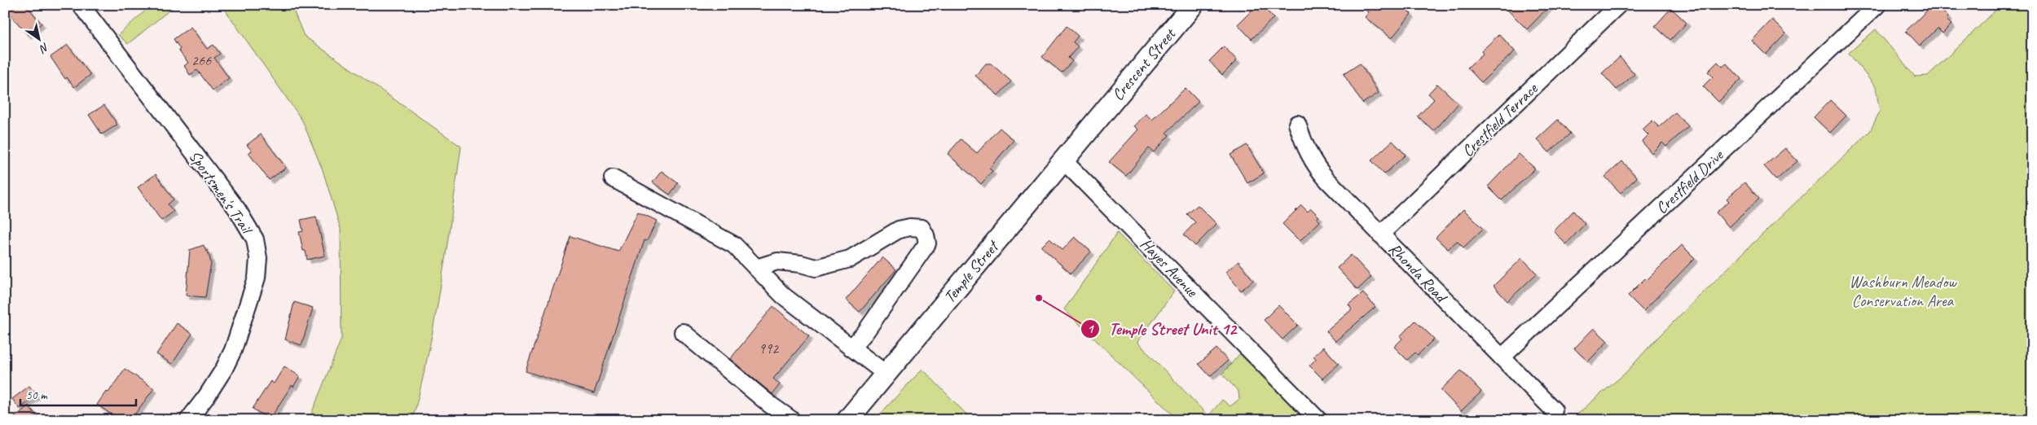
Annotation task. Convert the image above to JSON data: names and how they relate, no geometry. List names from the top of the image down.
{
  "streets": {
    "main road": ["Crescent Street", "Temple Street"],
    "street": [
      "Crestfield Terrace",
      "Crestfield Drive",
      "Sportsmen's Trail",
      "Hayes Avenue",
      "Rhonda Road"
    ]
  },
  "crossings": [
    ["Crescent Street", "Temple Street"],
    ["Crestfield Terrace", "Rhonda Road"],
    ["Crestfield Drive", "Rhonda Road"],
    ["Hayes Avenue", "Temple Street"]
  ],
  "parks": ["Washburn Meadow Conservation Area"],
  "places": ["Temple Street Unit 12"],
  "house_numbers": ["266", "992"],
  "scale_bar": "50 m",
  "north": "bottom right"
}
